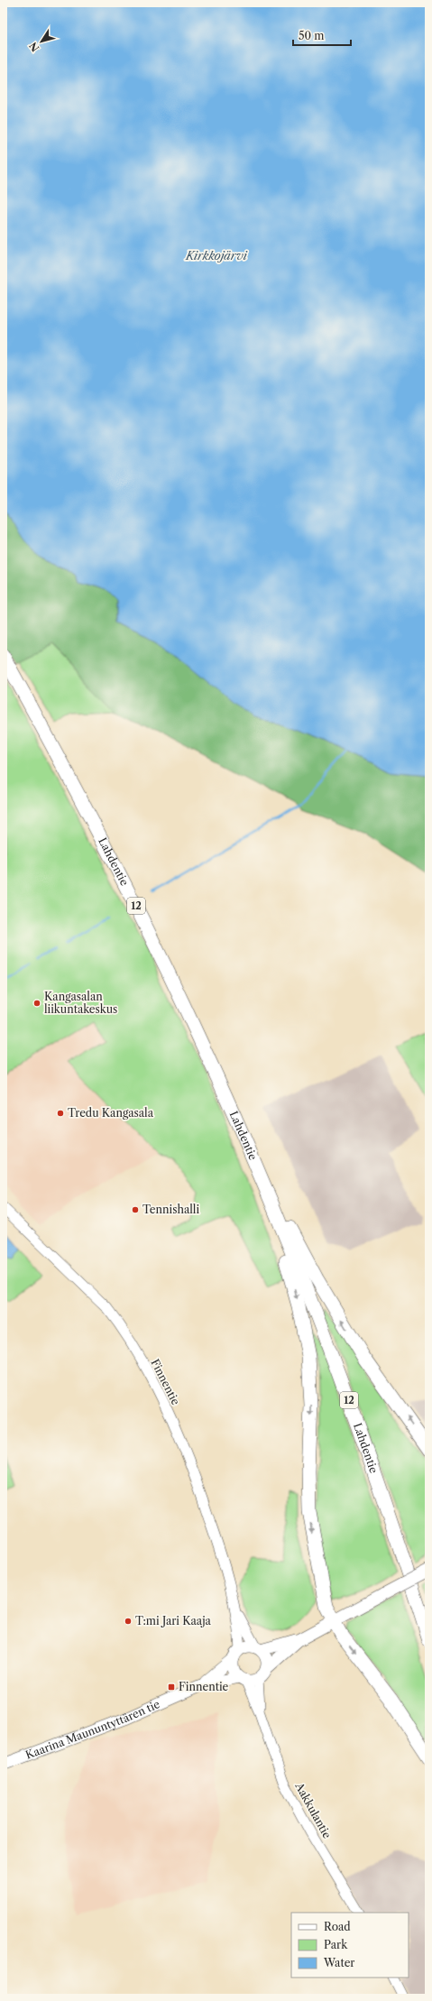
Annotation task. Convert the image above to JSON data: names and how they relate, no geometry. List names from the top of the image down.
{
  "streets": {
    "highway": ["Lahdentie", "12"],
    "main road": ["Kaarina Maununtyttären tie"],
    "street": ["Finnentie", "Aakkulantie"]
  },
  "crossings": [
    ["Finnentie", "Kaarina Maununtyttären tie"],
    ["Finnentie", "Aakkulantie"],
    ["Kaarina Maununtyttären tie", "Aakkulantie"]
  ],
  "water": ["Kirkkojärvi"],
  "places": {
    "other": [
      "Kangasalan liikuntakeskus",
      "Tredu Kangasala",
      "Tennishalli",
      "T:mi Jari Kaaja"
    ],
    "transit": ["Finnentie"]
  },
  "legend": ["Road", "Park", "Water"],
  "scale_bar": "50 m",
  "north": "bottom left"
}
